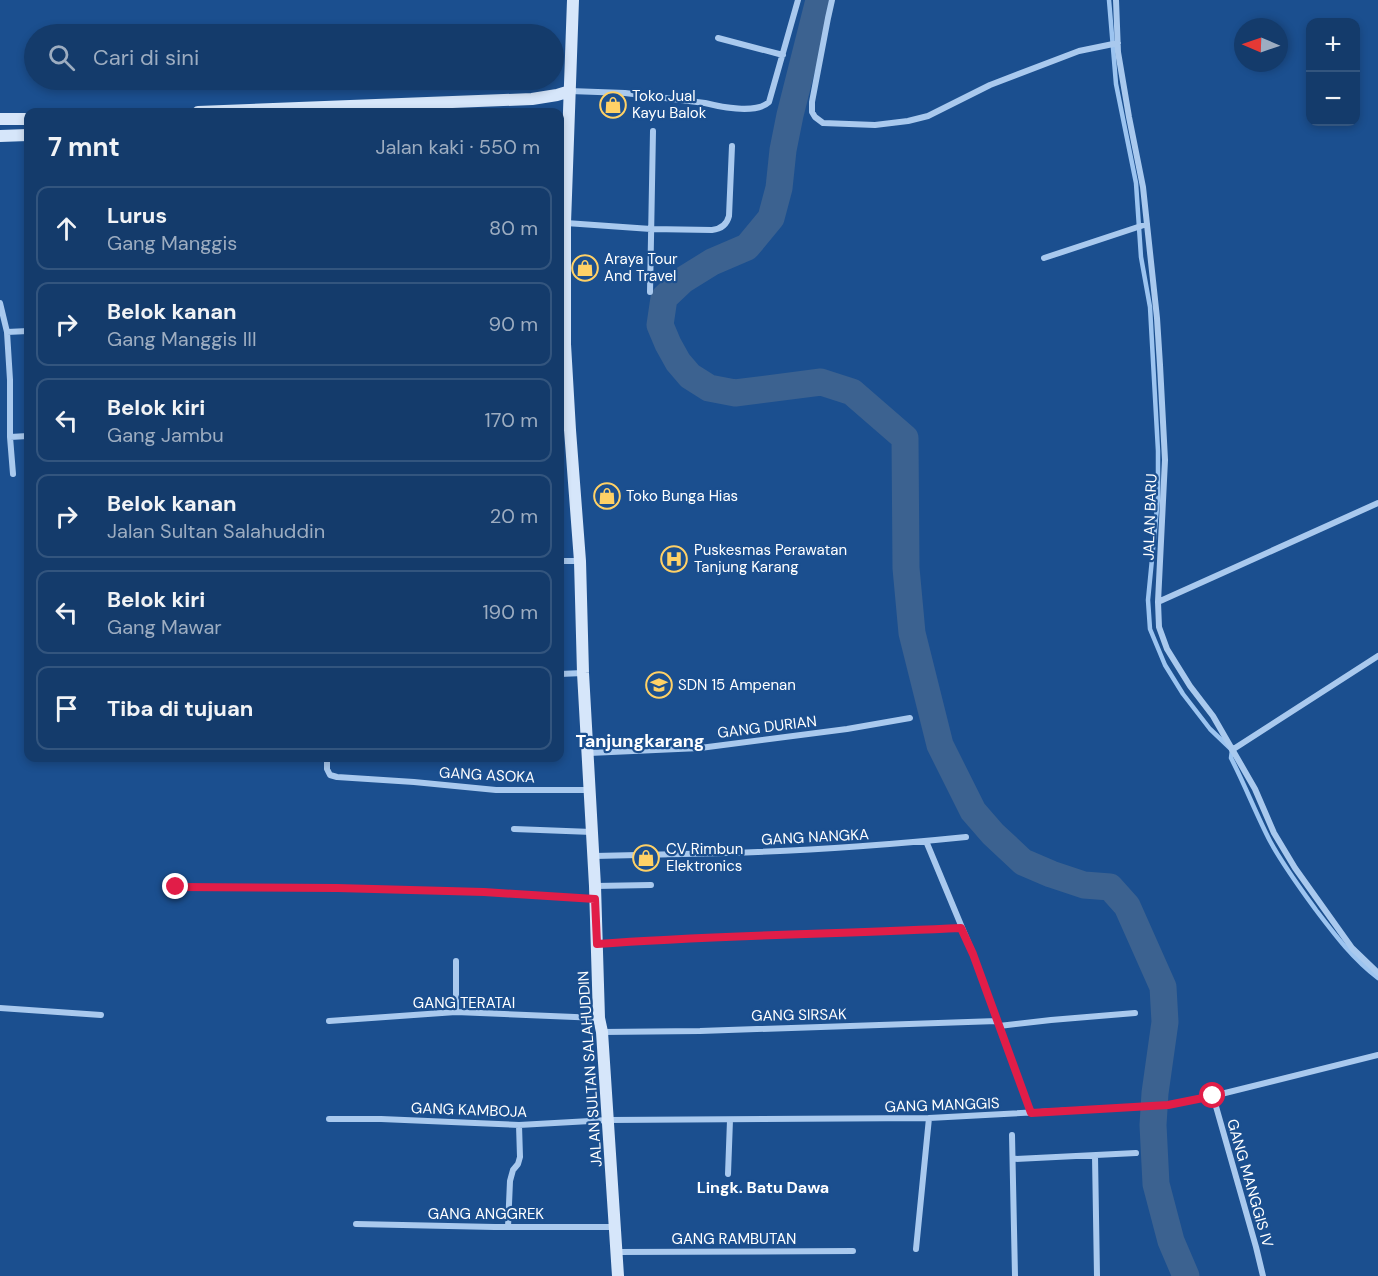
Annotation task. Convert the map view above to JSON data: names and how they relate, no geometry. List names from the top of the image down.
{
  "streets": {
    "main road": ["JALAN SULTAN SALAHUDDIN"],
    "street": [
      "JALAN BARU",
      "GANG DURIAN",
      "GANG ASOKA",
      "GANG NANGKA",
      "GANG TERATAI",
      "GANG SIRSAK",
      "GANG MANGGIS",
      "GANG KAMBOJA",
      "GANG MANGGIS IV",
      "GANG ANGGREK",
      "GANG RAMBUTAN"
    ]
  },
  "crossings": [
    ["GANG DURIAN", "JALAN SULTAN SALAHUDDIN"],
    ["GANG ASOKA", "JALAN SULTAN SALAHUDDIN"],
    ["GANG NANGKA", "JALAN SULTAN SALAHUDDIN"],
    ["GANG TERATAI", "JALAN SULTAN SALAHUDDIN"],
    ["GANG SIRSAK", "JALAN SULTAN SALAHUDDIN"],
    ["JALAN SULTAN SALAHUDDIN", "GANG MANGGIS"],
    ["JALAN SULTAN SALAHUDDIN", "GANG KAMBOJA"],
    ["JALAN SULTAN SALAHUDDIN", "GANG ANGGREK"],
    ["JALAN SULTAN SALAHUDDIN", "GANG RAMBUTAN"],
    ["GANG MANGGIS", "GANG KAMBOJA"],
    ["GANG MANGGIS", "GANG MANGGIS IV"]
  ],
  "districts": ["Tanjungkarang", "Lingk. Batu Dawa"],
  "places": {
    "shop": [
      "Toko Jual Kayu Balok",
      "Araya Tour And Travel",
      "Toko Bunga Hias",
      "CV Rimbun Elektronics"
    ],
    "hospital": ["Puskesmas Perawatan Tanjung Karang"],
    "school or university": ["SDN 15 Ampenan"]
  },
  "north": "left",
  "page": {
    "map_buttons": ["+", "−"],
    "search": "Cari di sini",
    "heading": ["7 mnt", "Jalan kaki · 550 m"],
    "list": [
      ["Lurus", "Gang Manggis", "80 m"],
      ["Belok kanan", "Gang Manggis III", "90 m"],
      ["Belok kiri", "Gang Jambu", "170 m"],
      ["Belok kanan", "Jalan Sultan Salahuddin", "20 m"],
      ["Belok kiri", "Gang Mawar", "190 m"],
      "Tiba di tujuan"
    ]
  }
}
